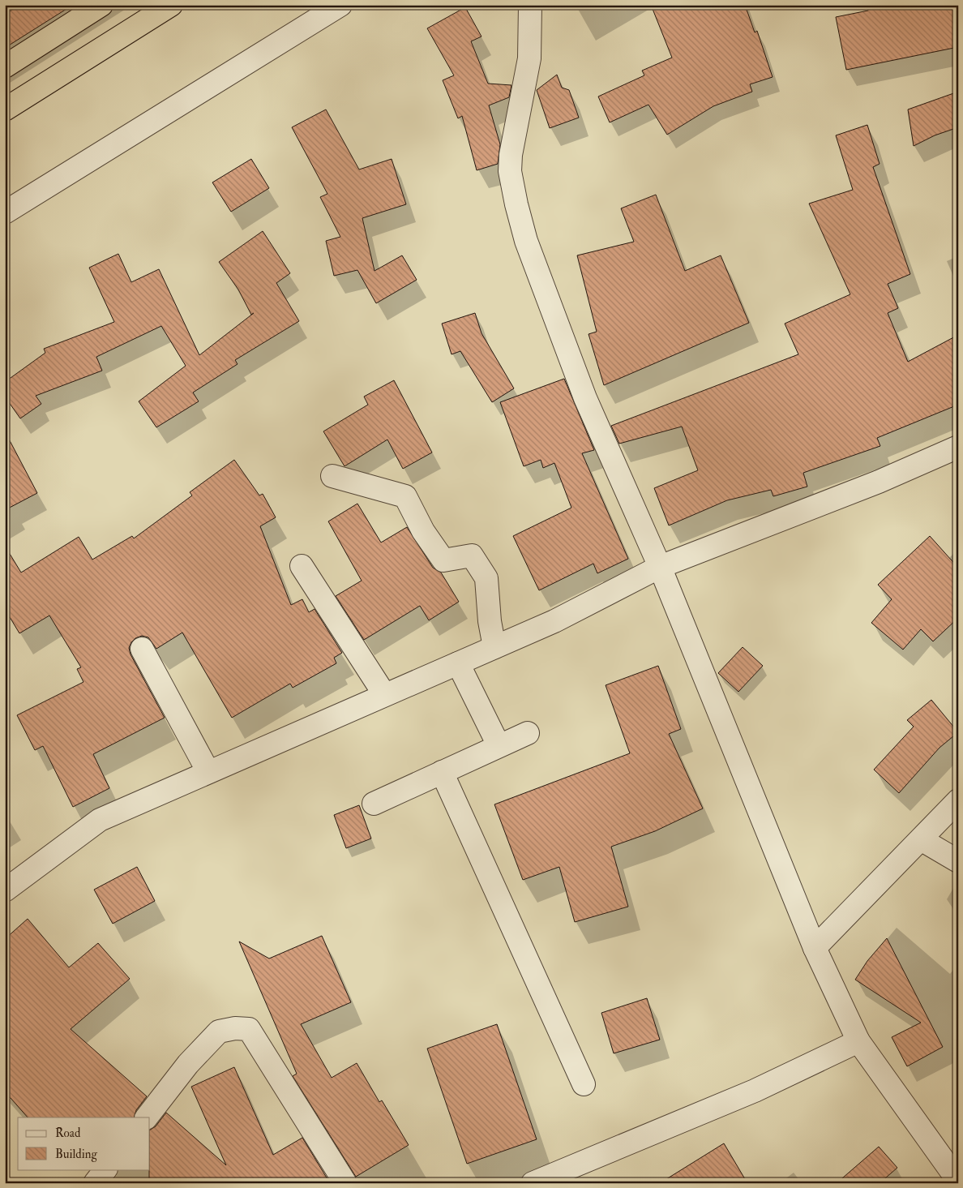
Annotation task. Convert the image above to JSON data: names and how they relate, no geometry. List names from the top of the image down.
{
  "legend": ["Road", "Building"]
}
